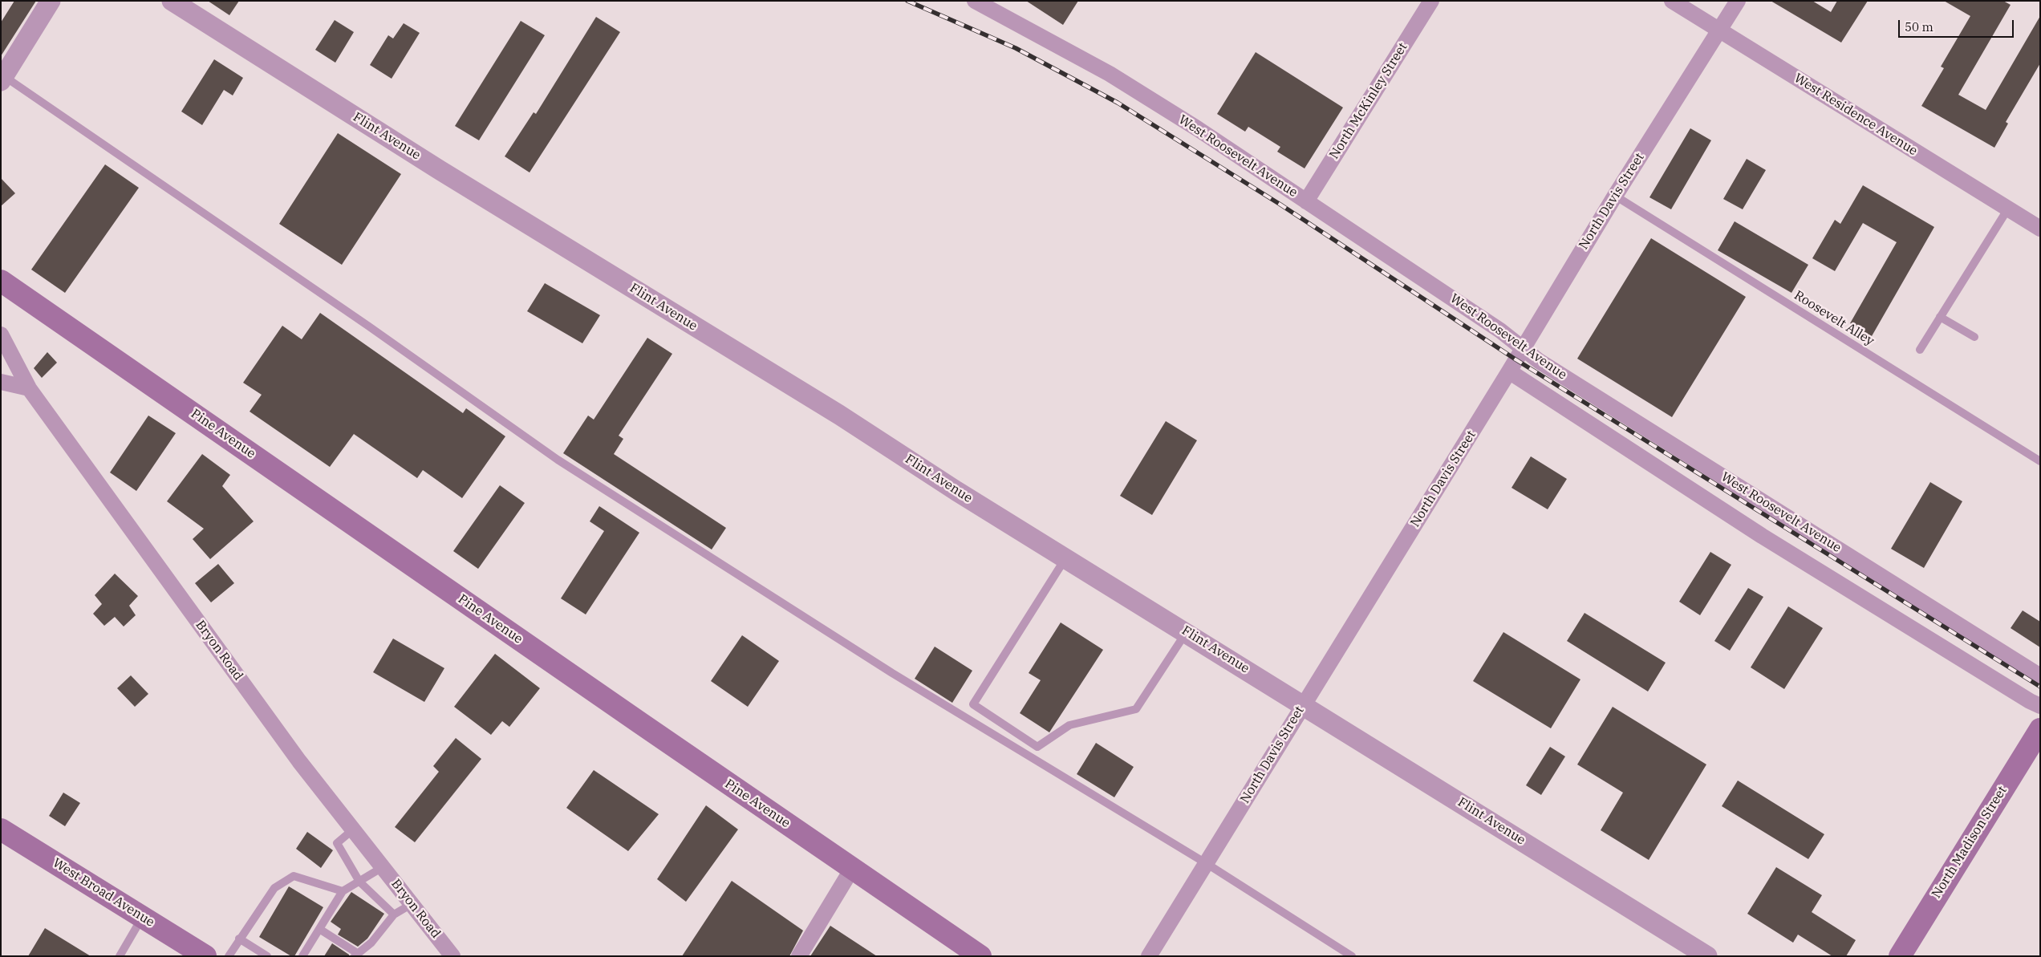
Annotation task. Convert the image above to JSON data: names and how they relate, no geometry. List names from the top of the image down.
{
  "streets": {
    "main road": ["Pine Avenue", "North Madison Street", "West Broad Avenue"],
    "street": [
      "North McKinley Street",
      "West Residence Avenue",
      "Flint Avenue",
      "West Roosevelt Avenue",
      "North Davis Street",
      "Bryon Road"
    ],
    "lane": ["Roosevelt Alley"]
  },
  "crossings": [
    ["North McKinley Street", "West Roosevelt Avenue"],
    ["West Residence Avenue", "North Davis Street"],
    ["Flint Avenue", "North Davis Street"],
    ["West Roosevelt Avenue", "North Davis Street"],
    ["North Davis Street", "Roosevelt Alley"]
  ],
  "scale_bar": "50 m"
}
